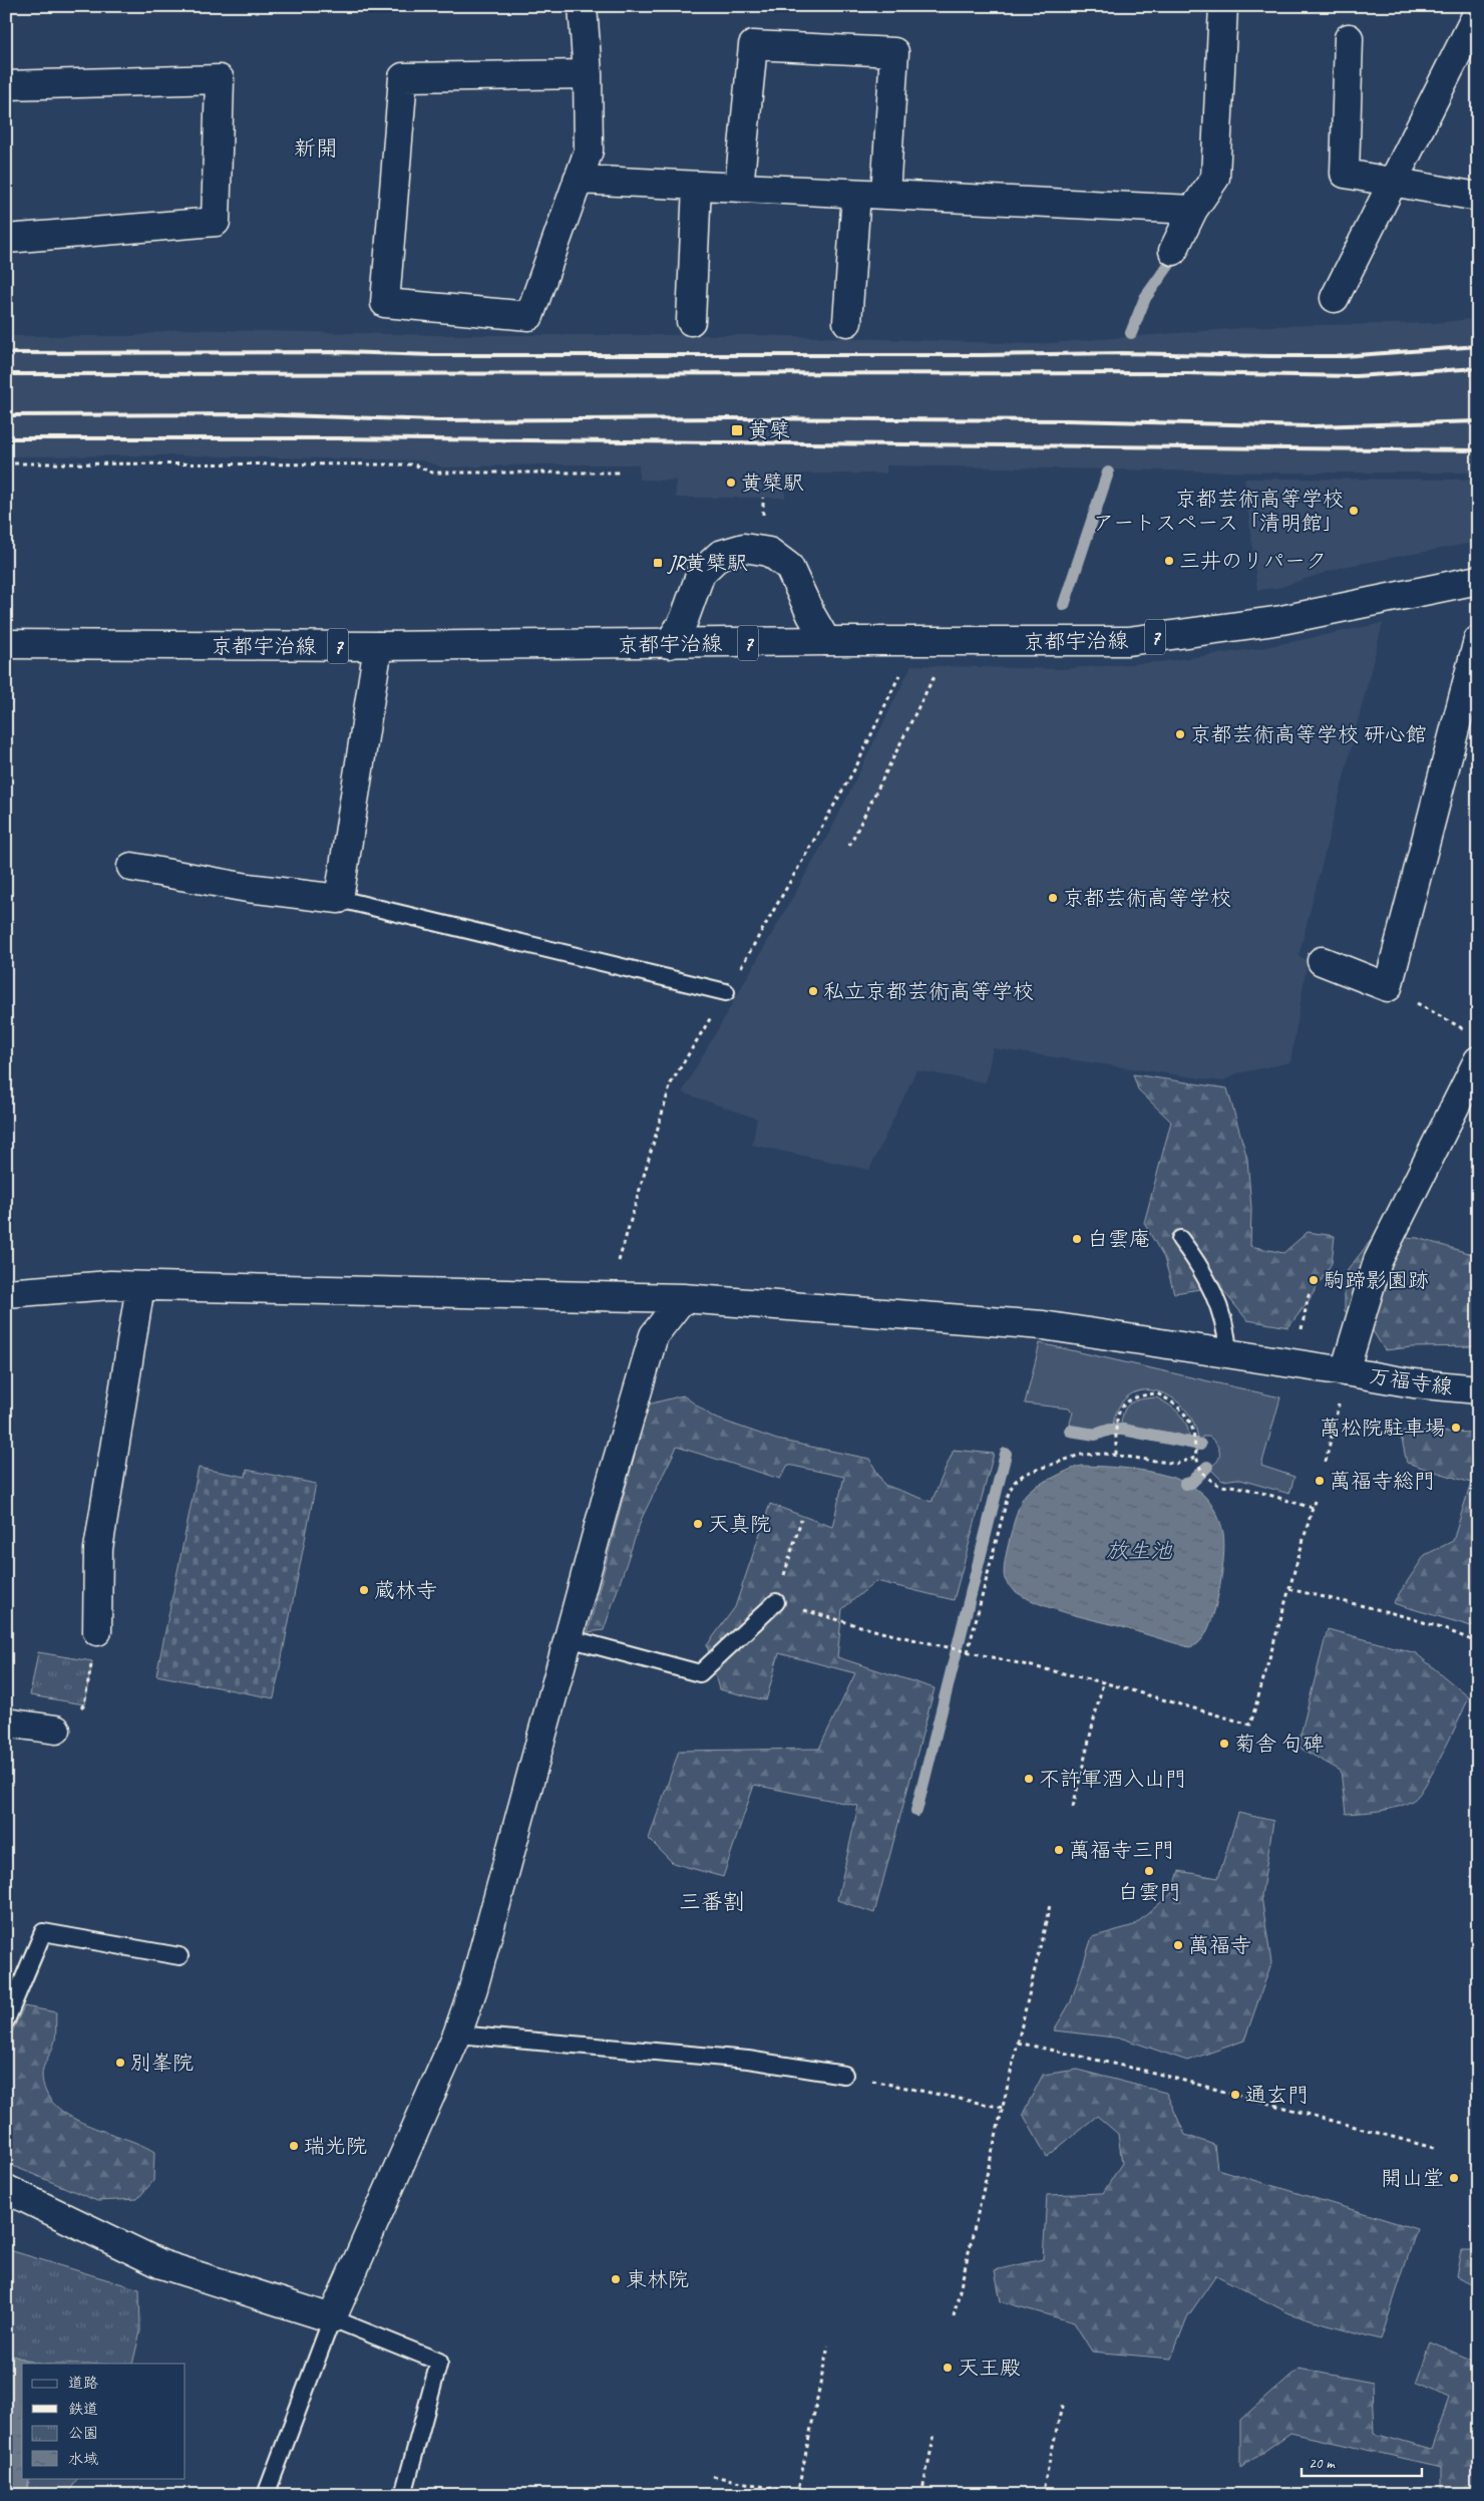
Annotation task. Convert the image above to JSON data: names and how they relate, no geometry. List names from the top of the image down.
{
  "streets": {
    "street": ["7", "京都宇治線", "万福寺線"]
  },
  "districts": ["新開", "三番割"],
  "water": ["放生池"],
  "places": {
    "transit": ["黄檗", "JR黄檗駅"],
    "other": [
      "黄檗駅",
      "京都芸術高等学校 アートスペース「清明館」",
      "三井のリパーク",
      "京都芸術高等学校 研心館",
      "京都芸術高等学校",
      "私立京都芸術高等学校",
      "白雲庵",
      "駒蹄影園跡",
      "萬松院駐車場",
      "萬福寺総門",
      "天真院",
      "蔵林寺",
      "菊舎 句碑",
      "不許軍酒入山門",
      "萬福寺三門",
      "白雲門",
      "萬福寺",
      "別峯院",
      "通玄門",
      "瑞光院",
      "開山堂",
      "東林院",
      "天王殿"
    ]
  },
  "legend": [
    "道路",
    "鉄道",
    "公園",
    "水域"
  ],
  "scale_bar": "20 m"
}
